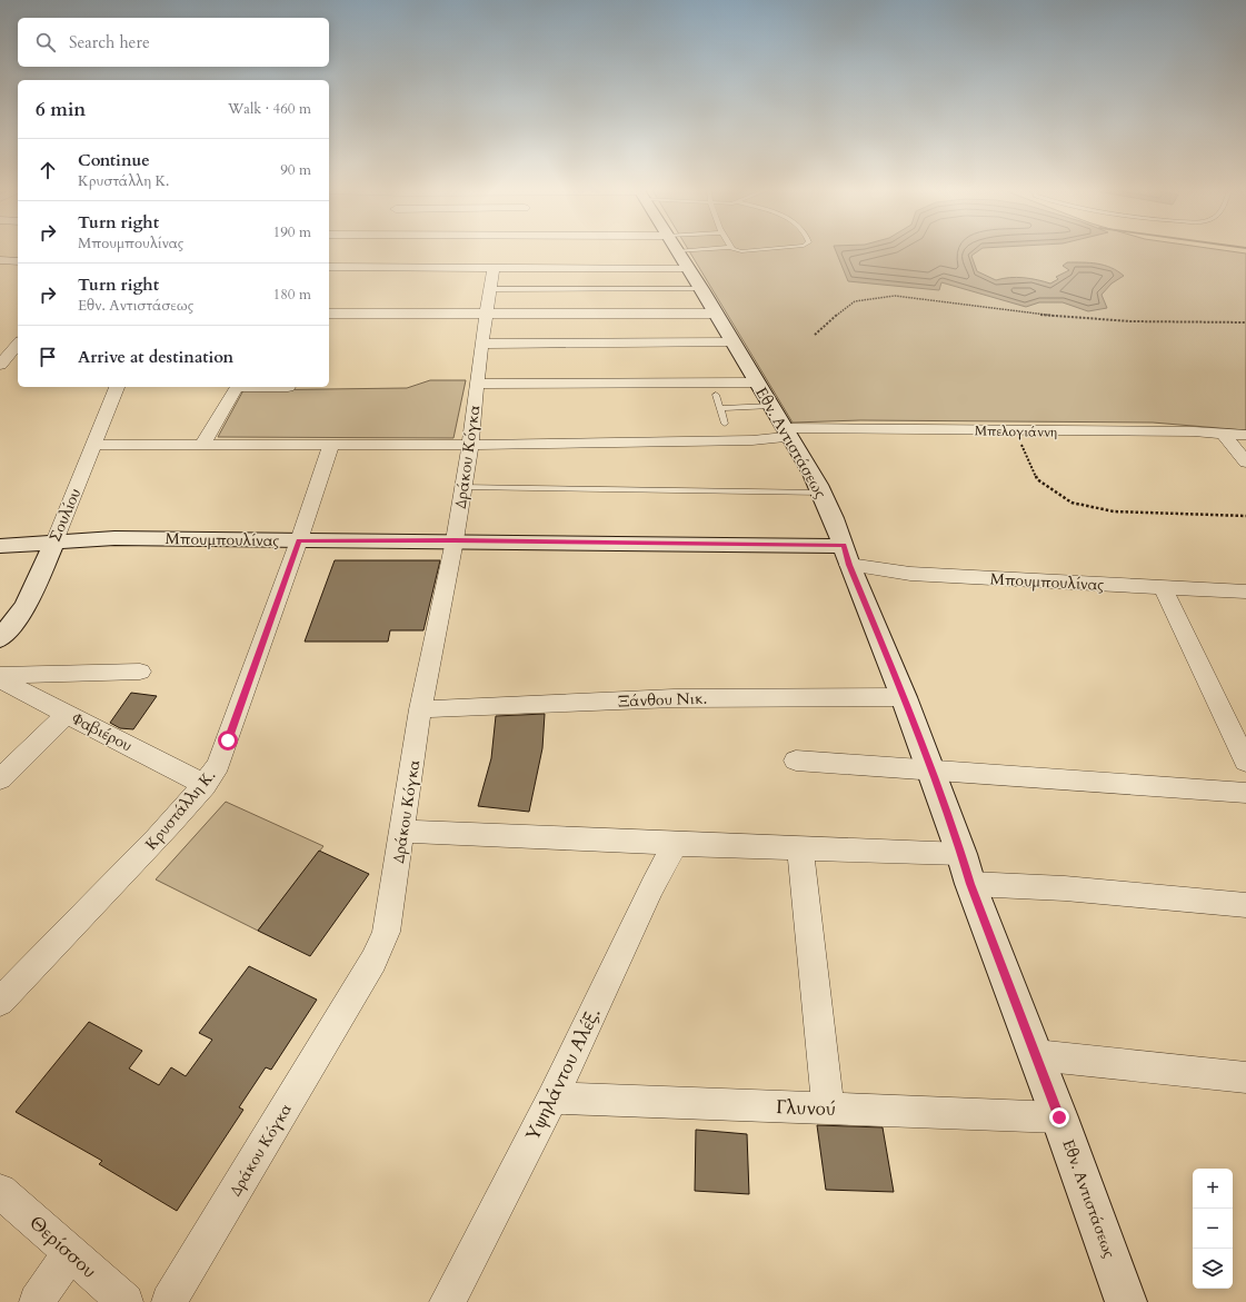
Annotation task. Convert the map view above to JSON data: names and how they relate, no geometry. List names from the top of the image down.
{
  "streets": {
    "street": [
      "Μπελογιάννη",
      "Εθν. Αντιστάσεως",
      "Δράκου Κόγκα",
      "Σουλίου",
      "Μπουμπουλίνας",
      "Ξάνθου Νικ.",
      "Φαβιέρου",
      "Κρυστάλλη Κ.",
      "Υψηλάντου Αλέξ.",
      "Γλυνού",
      "Θερίσσου"
    ]
  },
  "crossings": [
    ["Μπελογιάννη", "Εθν. Αντιστάσεως"],
    ["Μπελογιάννη", "Δράκου Κόγκα"],
    ["Μπελογιάννη", "Σουλίου"],
    ["Μπελογιάννη", "Κρυστάλλη Κ."],
    ["Εθν. Αντιστάσεως", "Μπουμπουλίνας"],
    ["Εθν. Αντιστάσεως", "Ξάνθου Νικ."],
    ["Εθν. Αντιστάσεως", "Γλυνού"],
    ["Δράκου Κόγκα", "Μπουμπουλίνας"],
    ["Δράκου Κόγκα", "Ξάνθου Νικ."],
    ["Σουλίου", "Μπουμπουλίνας"],
    ["Μπουμπουλίνας", "Κρυστάλλη Κ."],
    ["Φαβιέρου", "Κρυστάλλη Κ."],
    ["Υψηλάντου Αλέξ.", "Γλυνού"]
  ],
  "page": {
    "search": "Search here",
    "heading": ["6 min", "Walk · 460 m"],
    "list": [
      ["Continue", "Κρυστάλλη Κ.", "90 m"],
      ["Turn right", "Μπουμπουλίνας", "190 m"],
      ["Turn right", "Εθν. Αντιστάσεως", "180 m"],
      "Arrive at destination"
    ],
    "map_buttons": ["+", "−"]
  }
}
